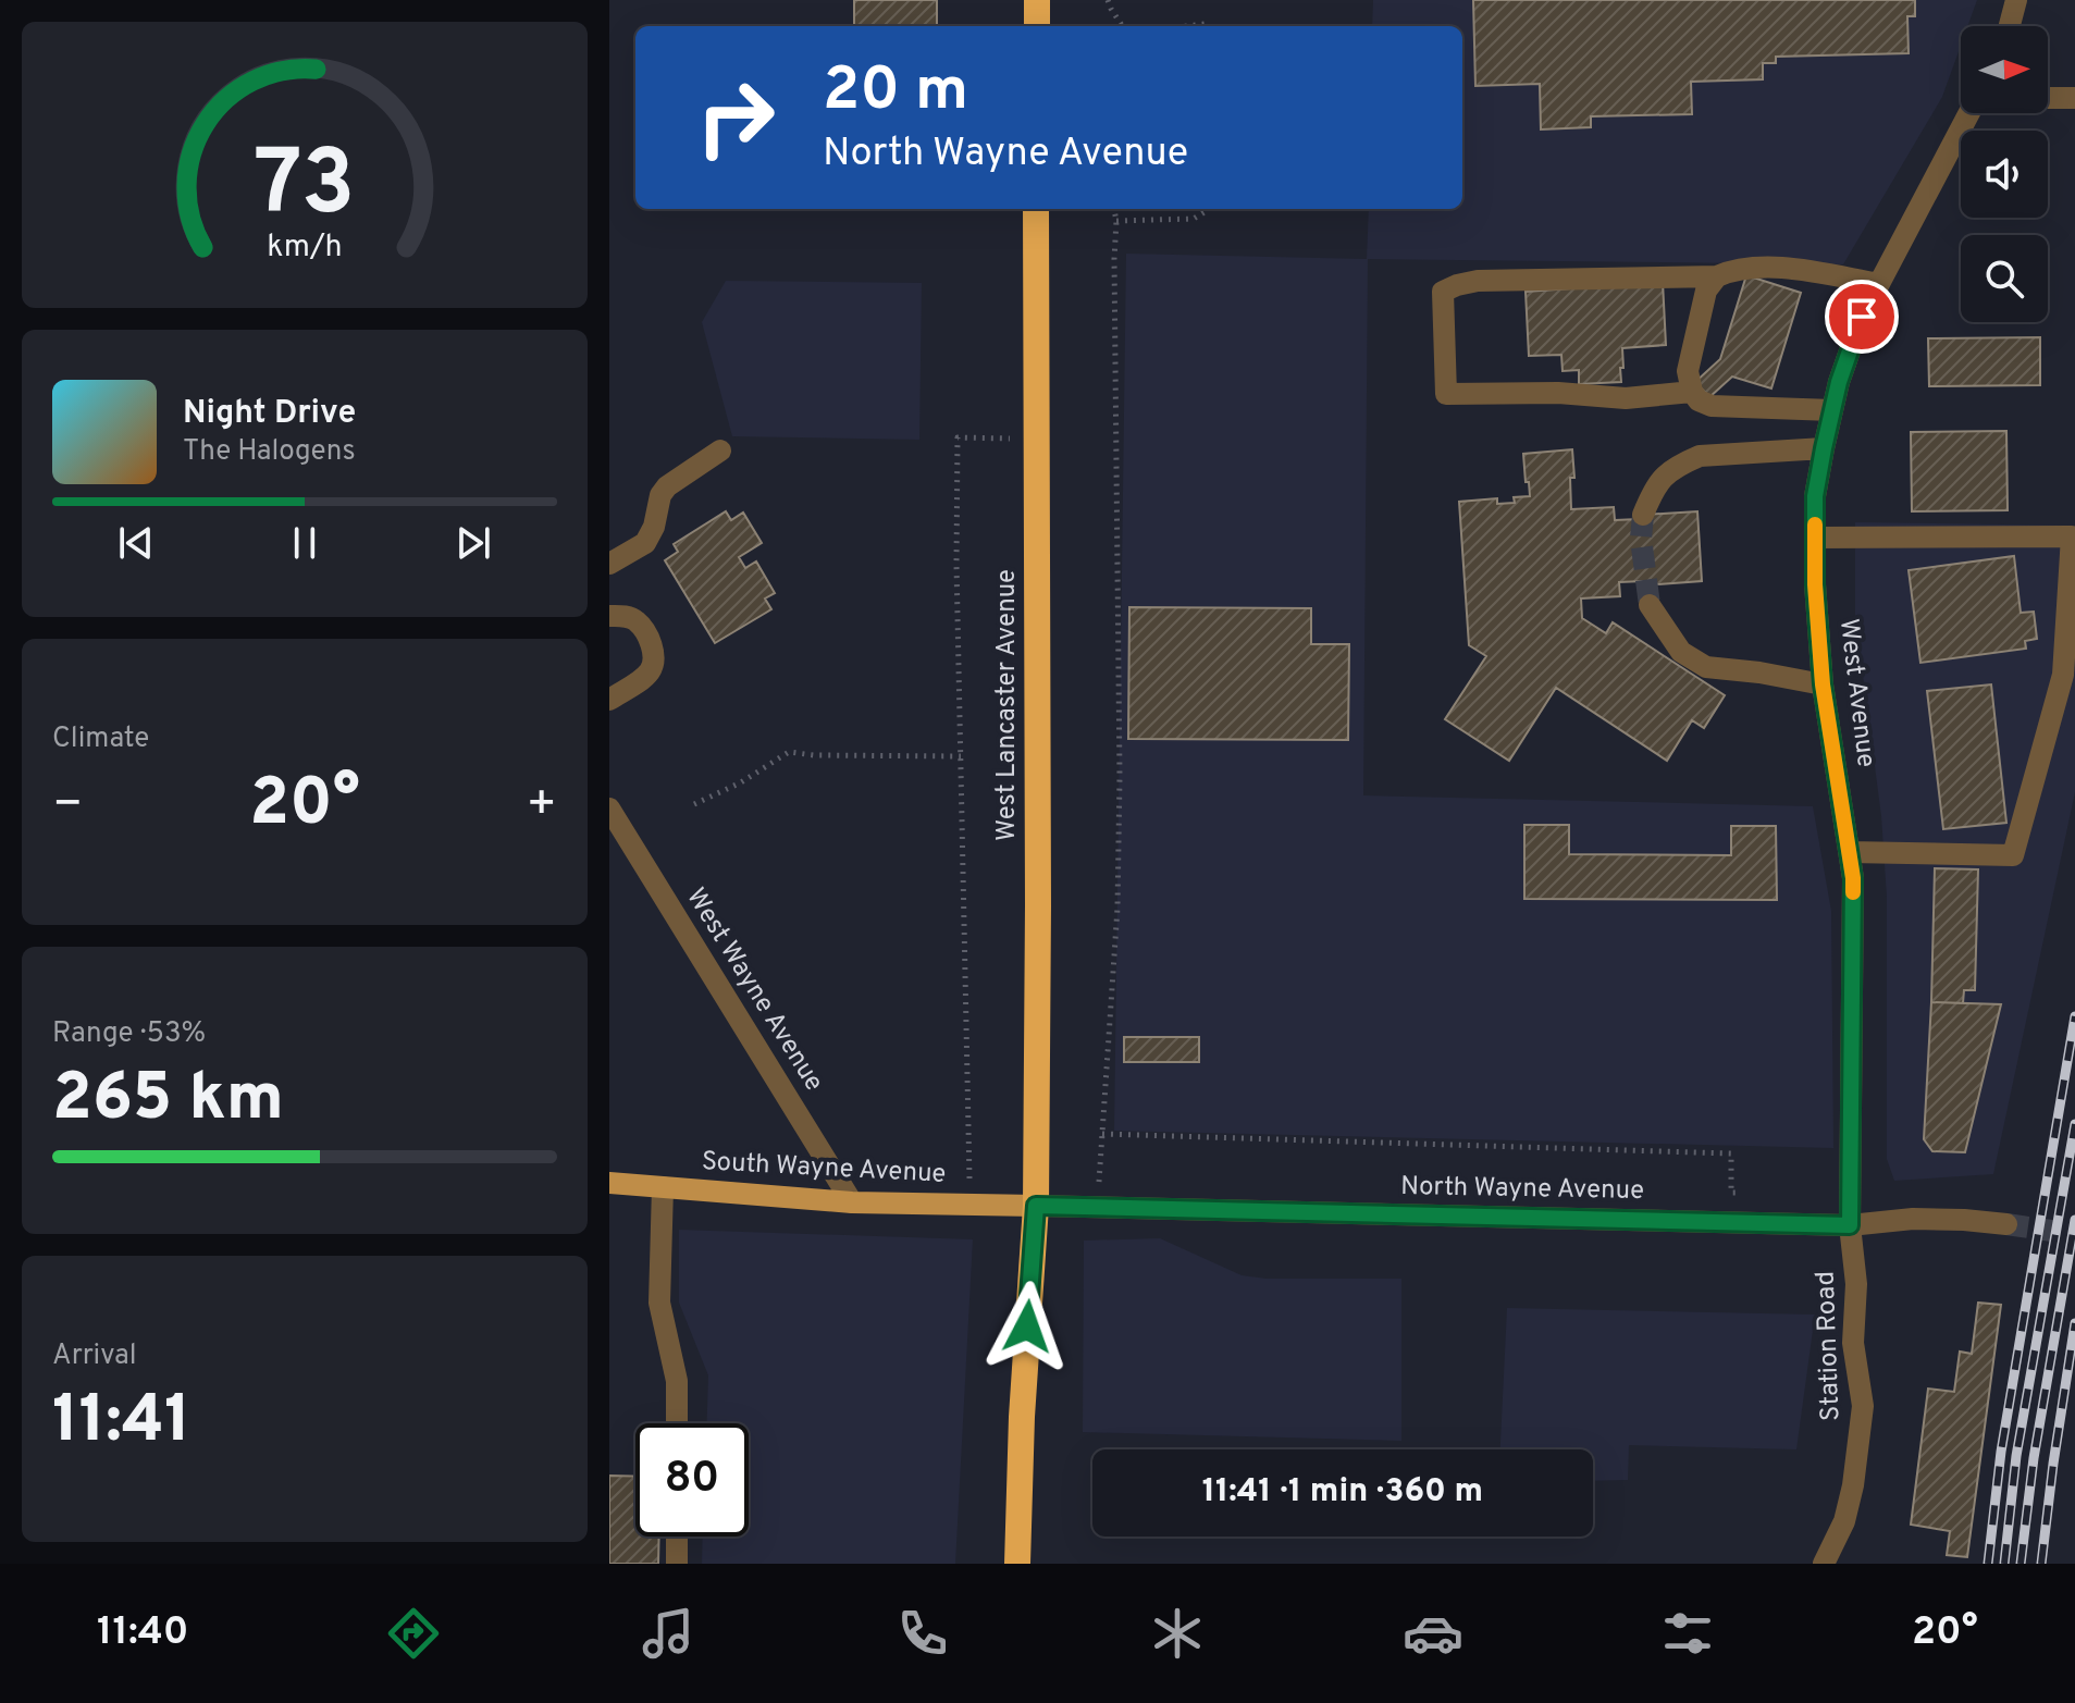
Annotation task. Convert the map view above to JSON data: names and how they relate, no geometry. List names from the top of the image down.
{
  "streets": {
    "highway": ["West Lancaster Avenue"],
    "main road": ["South Wayne Avenue"],
    "street": [
      "West Avenue",
      "West Wayne Avenue",
      "North Wayne Avenue",
      "Station Road"
    ]
  },
  "crossings": [
    ["West Avenue", "North Wayne Avenue"],
    ["West Avenue", "Station Road"],
    ["West Lancaster Avenue", "South Wayne Avenue"],
    ["West Lancaster Avenue", "North Wayne Avenue"],
    ["West Wayne Avenue", "South Wayne Avenue"],
    ["South Wayne Avenue", "North Wayne Avenue"],
    ["North Wayne Avenue", "Station Road"]
  ],
  "north": "right",
  "page": {
    "turn": ["20 m", "North Wayne Avenue"],
    "song": ["Night Drive", "The Halogens"],
    "tile": [
      "Climate",
      ["Range · 53%", "265 km"],
      ["Arrival", "11:41"]
    ],
    "heat": ["−", "20°", "+"],
    "limit": "80",
    "trip": "11:41 · 1 min · 360 m",
    "tabs": ["11:40", "20°"],
    "gauge": ["73", "km/h"]
  }
}
